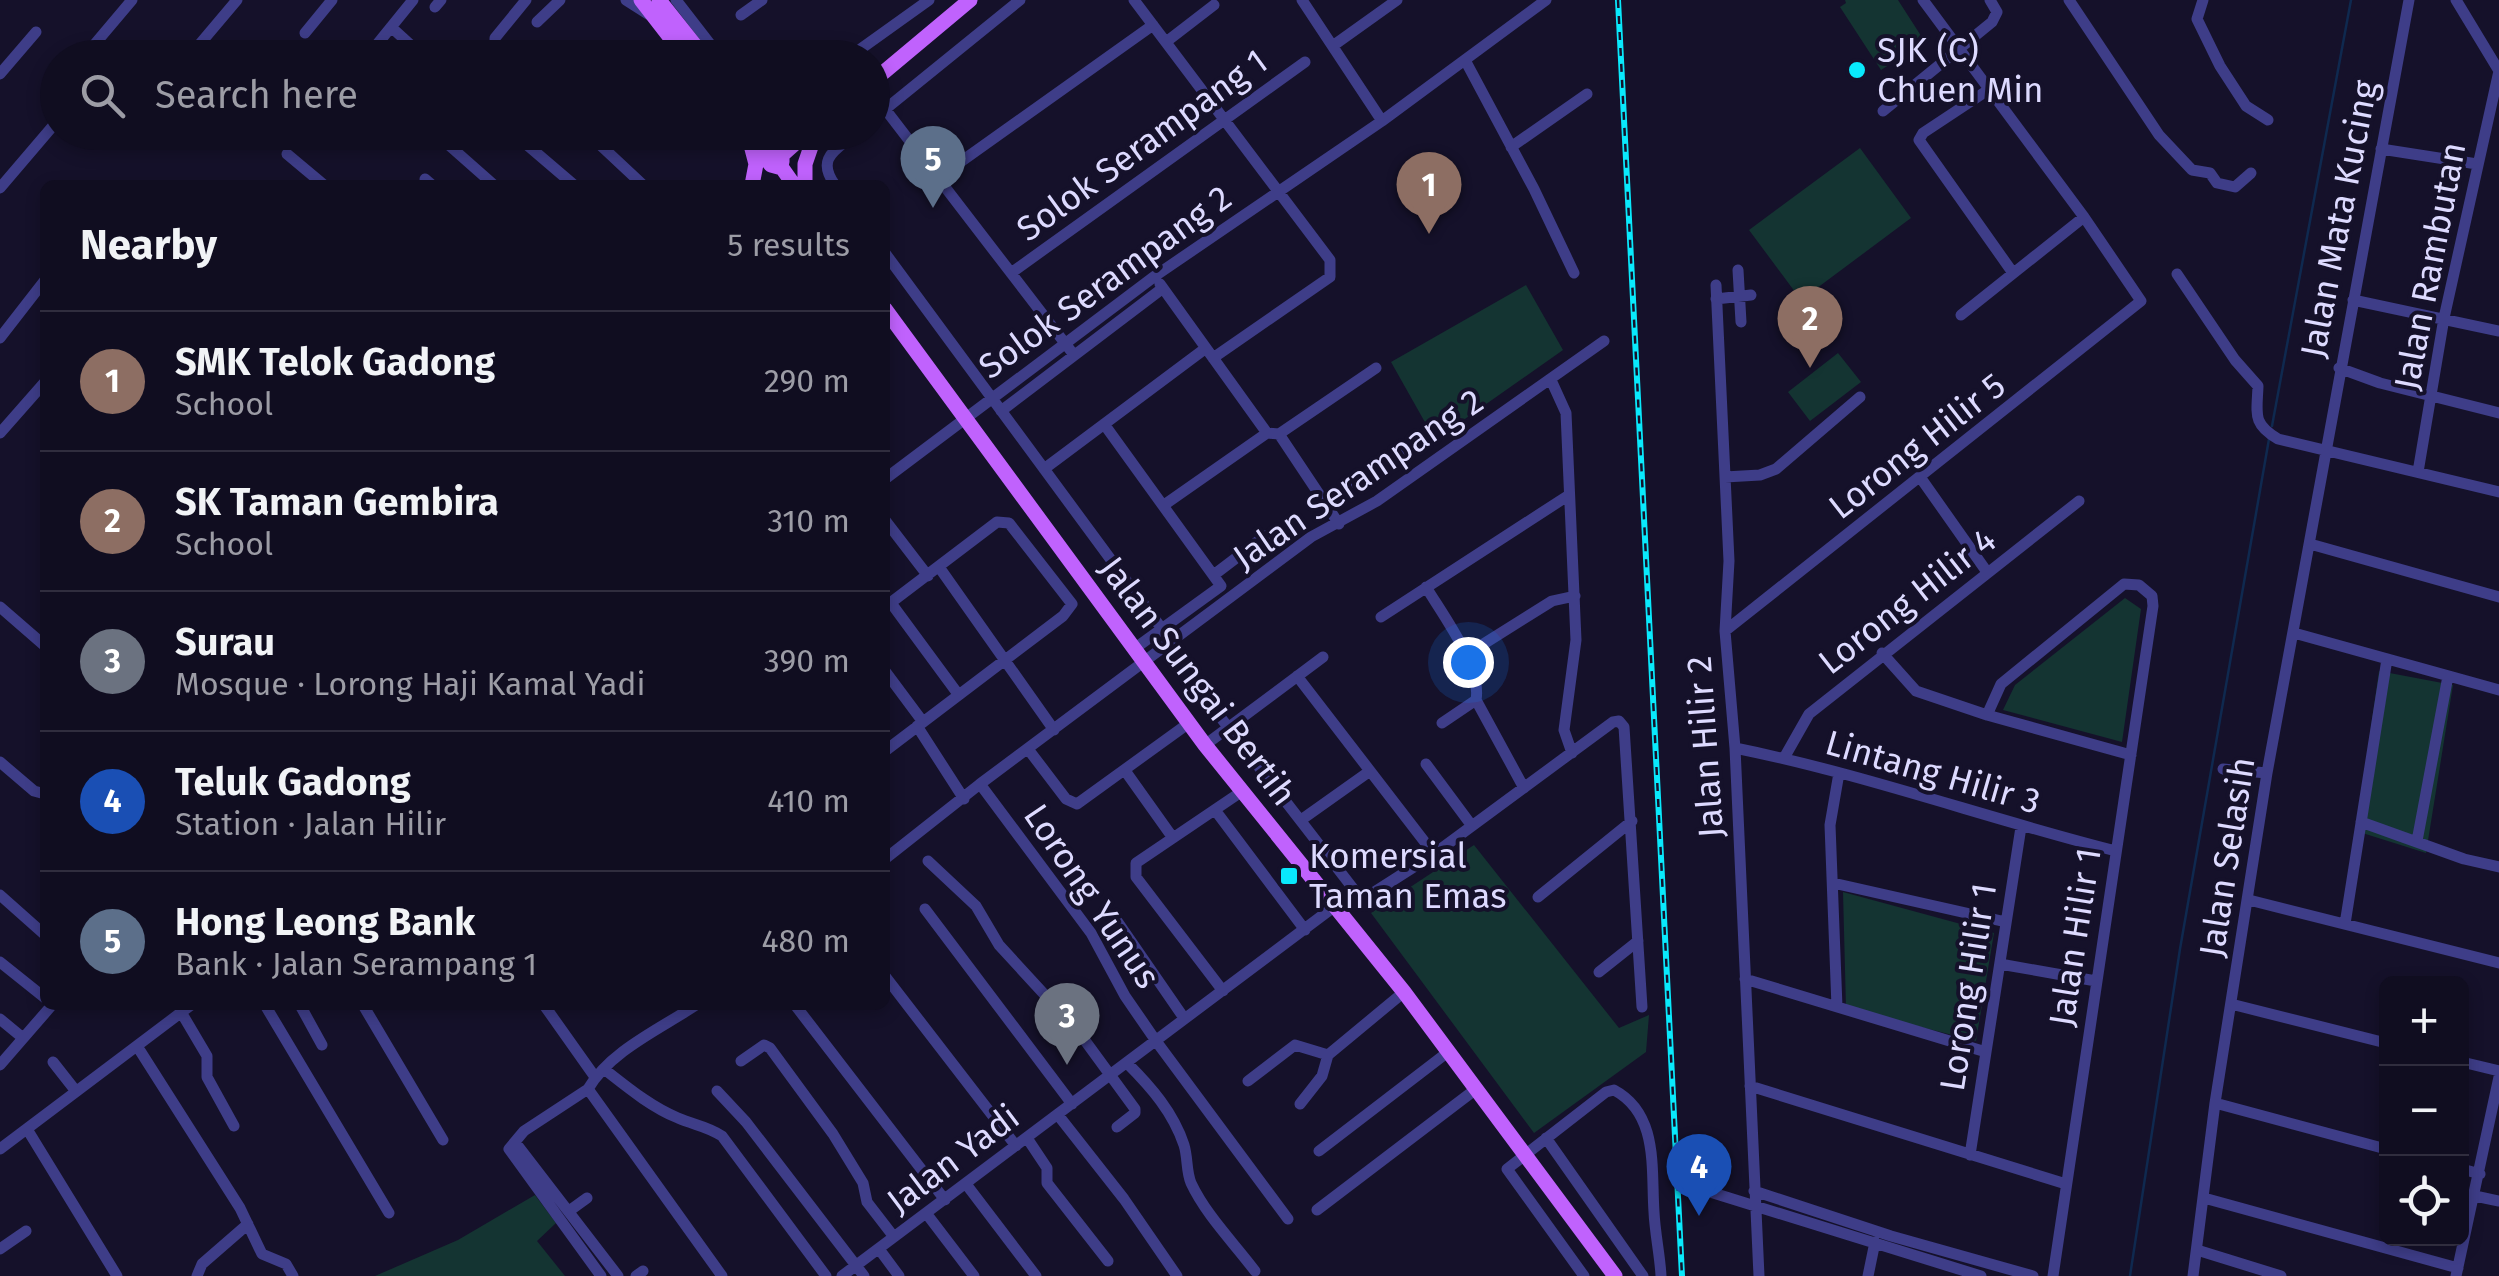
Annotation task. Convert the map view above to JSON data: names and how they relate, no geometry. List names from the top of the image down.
{
  "streets": {
    "main road": ["Jalan Sungai Bertih"],
    "street": [
      "Solok Serampang 1",
      "Jalan Mata Kucing",
      "Jalan Rambutan",
      "Solok Serampang 2",
      "Lorong Hilir 5",
      "Jalan Serampang 2",
      "Lorong Hilir 4",
      "Jalan Hilir 2",
      "Lintang Hilir 3",
      "Jalan Selasih",
      "Lorong Yunus",
      "Jalan Hilir 1",
      "Lorong Hilir 1",
      "Jalan Yadi"
    ]
  },
  "crossings": [
    ["Jalan Mata Kucing", "Jalan Selasih"],
    ["Solok Serampang 2", "Jalan Sungai Bertih"],
    ["Lorong Hilir 5", "Jalan Hilir 2"],
    ["Jalan Serampang 2", "Jalan Sungai Bertih"],
    ["Jalan Serampang 2", "Lorong Yunus"],
    ["Lorong Hilir 4", "Lintang Hilir 3"],
    ["Jalan Sungai Bertih", "Jalan Yadi"],
    ["Jalan Hilir 2", "Lintang Hilir 3"],
    ["Lintang Hilir 3", "Jalan Hilir 1"],
    ["Lintang Hilir 3", "Lorong Hilir 1"],
    ["Lorong Yunus", "Jalan Yadi"]
  ],
  "places": {
    "other": ["SJK (C) Chuen Min"],
    "transit": ["Komersial Taman Emas"]
  },
  "page": {
    "search": "Search here",
    "pins": [
      "5",
      "1",
      "2",
      "3",
      "4"
    ],
    "heading": ["Nearby", "5 results"],
    "list": [
      {
        "mark": "1",
        "name": "SMK Telok Gadong",
        "note": "School",
        "value": "290 m"
      },
      {
        "mark": "2",
        "name": "SK Taman Gembira",
        "note": "School",
        "value": "310 m"
      },
      {
        "mark": "3",
        "name": "Surau",
        "note": "Mosque · Lorong Haji Kamal Yadi",
        "value": "390 m"
      },
      {
        "mark": "4",
        "name": "Teluk Gadong",
        "note": "Station · Jalan Hilir",
        "value": "410 m"
      },
      {
        "mark": "5",
        "name": "Hong Leong Bank",
        "note": "Bank · Jalan Serampang 1",
        "value": "480 m"
      }
    ],
    "map_buttons": ["+", "−"]
  }
}
